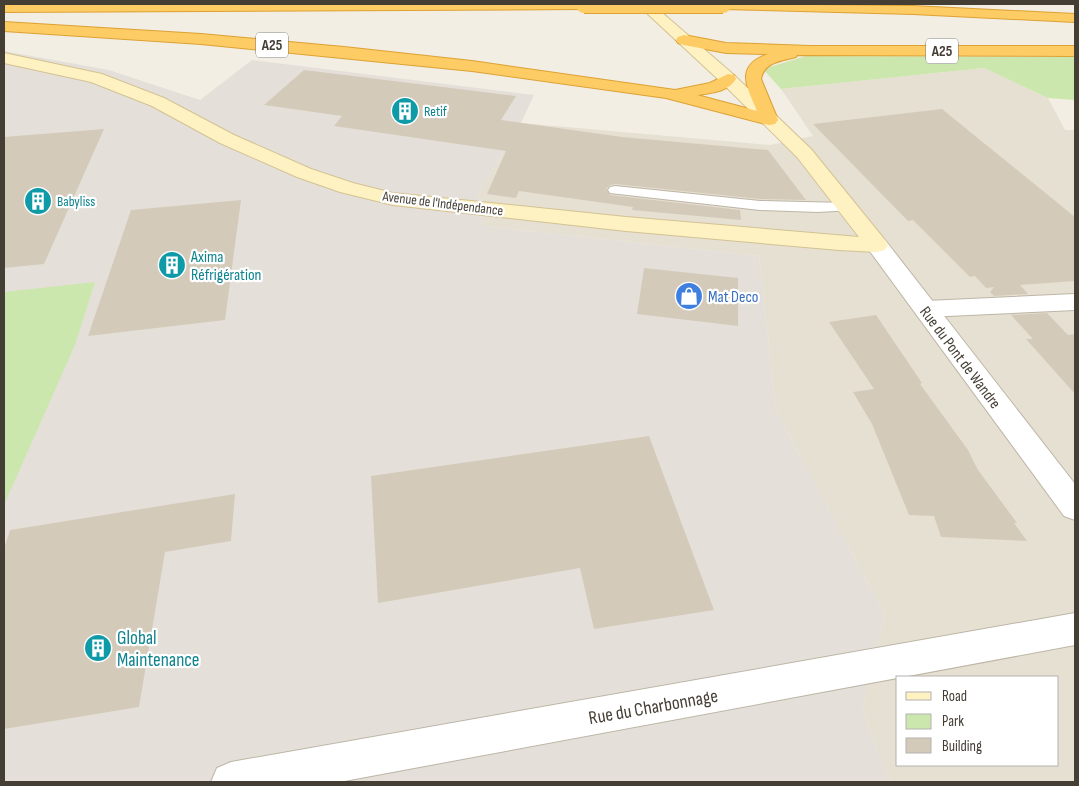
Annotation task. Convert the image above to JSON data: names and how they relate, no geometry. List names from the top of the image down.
{
  "streets": {
    "highway": ["A25"],
    "main road": ["Avenue de l'Indépendance", "Rue du Pont de Wandre"],
    "street": ["Rue du Charbonnage"]
  },
  "crossings": [
    ["A25", "Rue du Pont de Wandre"],
    ["Avenue de l'Indépendance", "Rue du Pont de Wandre"]
  ],
  "places": {
    "building": [
      "Retif",
      "Babyliss",
      "Axima Réfrigération",
      "Global Maintenance"
    ],
    "shop": ["Mat Deco"]
  },
  "legend": ["Road", "Park", "Building"]
}
